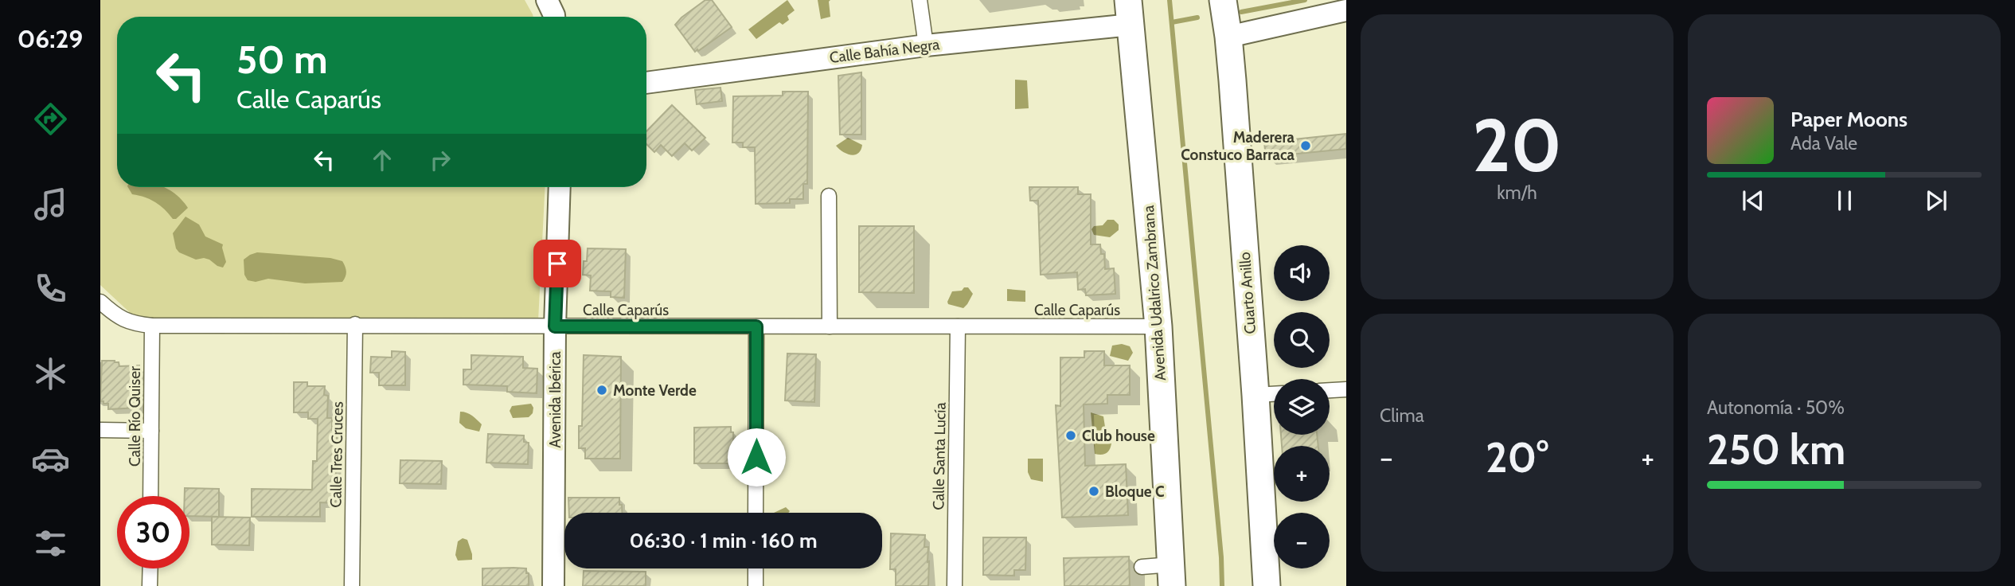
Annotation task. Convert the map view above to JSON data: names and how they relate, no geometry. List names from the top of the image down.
{
  "streets": {
    "highway": ["Avenida Udalrico Zambrana", "Cuarto Anillo"],
    "street": [
      "Calle Bahía Negra",
      "Calle Caparús",
      "Avenida Ibérica",
      "Calle Río Quiser",
      "Calle Tres Cruces",
      "Calle Santa Lucía"
    ]
  },
  "crossings": [
    ["Calle Bahía Negra", "Avenida Udalrico Zambrana"],
    ["Avenida Udalrico Zambrana", "Calle Caparús"],
    ["Calle Caparús", "Avenida Ibérica"],
    ["Calle Caparús", "Calle Río Quiser"],
    ["Calle Caparús", "Calle Tres Cruces"],
    ["Calle Caparús", "Calle Santa Lucía"]
  ],
  "places": [
    "Maderera Constuco Barraca",
    "Monte Verde",
    "Club house",
    "Bloque C"
  ],
  "page": {
    "tabs": "06:29",
    "tile": [
      ["20", "km/h"],
      "Clima",
      ["Autonomía · 50%", "250 km"]
    ],
    "turn": ["50 m", "Calle Caparús"],
    "song": ["Paper Moons", "Ada Vale"],
    "map_buttons": ["+", "−"],
    "heat": ["−", "20°", "+"],
    "limit": "30",
    "trip": "06:30 · 1 min · 160 m"
  }
}
